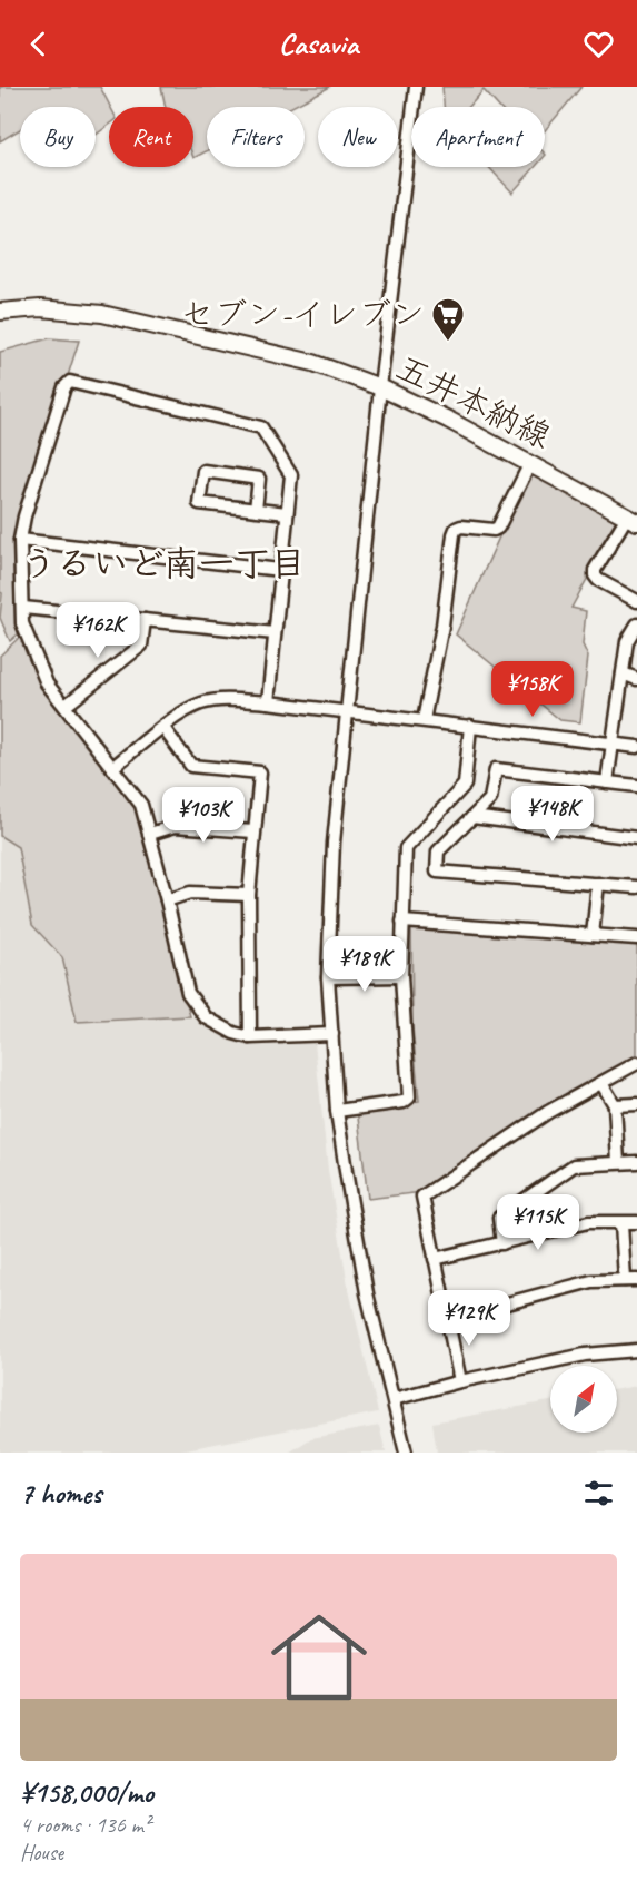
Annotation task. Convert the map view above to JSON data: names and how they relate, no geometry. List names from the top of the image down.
{
  "streets": {
    "main road": ["五井本納線"]
  },
  "districts": ["うるいど南一丁目"],
  "places": {
    "supermarket": ["セブン-イレブン"]
  },
  "north": "top right",
  "page": {
    "header": "Casavia",
    "chip": [
      "Buy",
      "Rent",
      "Filters",
      "New",
      "Apartment"
    ],
    "price": [
      "¥162K",
      "¥158K",
      "¥148K",
      "¥103K",
      "¥189K",
      "¥115K",
      "¥129K"
    ],
    "heading": "7 homes",
    "list": [
      {
        "name": "¥158,000/mo",
        "note": "4 rooms · 136 m² · House"
      }
    ]
  }
}
